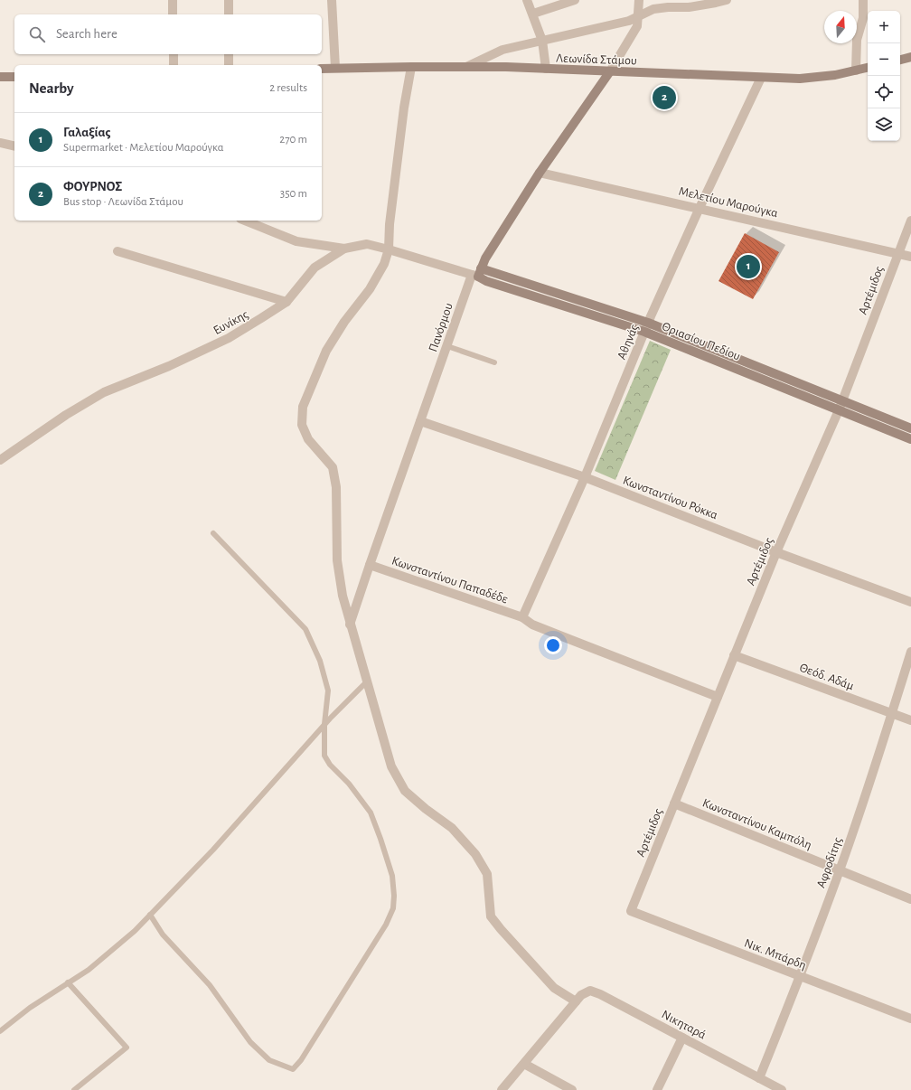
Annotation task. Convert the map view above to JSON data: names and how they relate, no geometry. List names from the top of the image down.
{
  "streets": {
    "main road": ["Λεωνίδα Στάμου", "Πανόρμου", "Θριασίου Πεδίου"],
    "street": [
      "Μελετίου Μαρούγκα",
      "Αρτέμιδος",
      "Ευνίκης",
      "Αθηνάς",
      "Κωνσταντίνου Ρόκκα",
      "Κωνσταντίνου Παπαδέδε",
      "Θεόδ. Αδάμ",
      "Κωνσταντίνου Καμπόλη",
      "Αφροδίτης",
      "Νικ. Μπάρδη",
      "Νικηταρά"
    ]
  },
  "crossings": [
    ["Λεωνίδα Στάμου", "Πανόρμου"],
    ["Λεωνίδα Στάμου", "Αθηνάς"],
    ["Μελετίου Μαρούγκα", "Αρτέμιδος"],
    ["Μελετίου Μαρούγκα", "Πανόρμου"],
    ["Μελετίου Μαρούγκα", "Αθηνάς"],
    ["Αρτέμιδος", "Θριασίου Πεδίου"],
    ["Αρτέμιδος", "Κωνσταντίνου Ρόκκα"],
    ["Αρτέμιδος", "Κωνσταντίνου Παπαδέδε"],
    ["Αρτέμιδος", "Θεόδ. Αδάμ"],
    ["Αρτέμιδος", "Κωνσταντίνου Καμπόλη"],
    ["Αρτέμιδος", "Νικ. Μπάρδη"],
    ["Ευνίκης", "Πανόρμου"],
    ["Ευνίκης", "Θριασίου Πεδίου"],
    ["Πανόρμου", "Θριασίου Πεδίου"],
    ["Πανόρμου", "Κωνσταντίνου Ρόκκα"],
    ["Πανόρμου", "Κωνσταντίνου Παπαδέδε"],
    ["Θριασίου Πεδίου", "Αθηνάς"],
    ["Αθηνάς", "Κωνσταντίνου Ρόκκα"],
    ["Αθηνάς", "Κωνσταντίνου Παπαδέδε"],
    ["Θεόδ. Αδάμ", "Αφροδίτης"],
    ["Κωνσταντίνου Καμπόλη", "Αφροδίτης"],
    ["Αφροδίτης", "Νικ. Μπάρδη"],
    ["Αφροδίτης", "Νικηταρά"]
  ],
  "north": "top",
  "page": {
    "map_buttons": ["+", "−"],
    "search": "Search here",
    "heading": ["Nearby", "2 results"],
    "pins": ["2", "1"],
    "list": [
      {
        "mark": "1",
        "name": "Γαλαξίας",
        "note": "Supermarket · Μελετίου Μαρούγκα",
        "value": "270 m"
      },
      {
        "mark": "2",
        "name": "ΦΟΥΡΝΟΣ",
        "note": "Bus stop · Λεωνίδα Στάμου",
        "value": "350 m"
      }
    ]
  }
}
